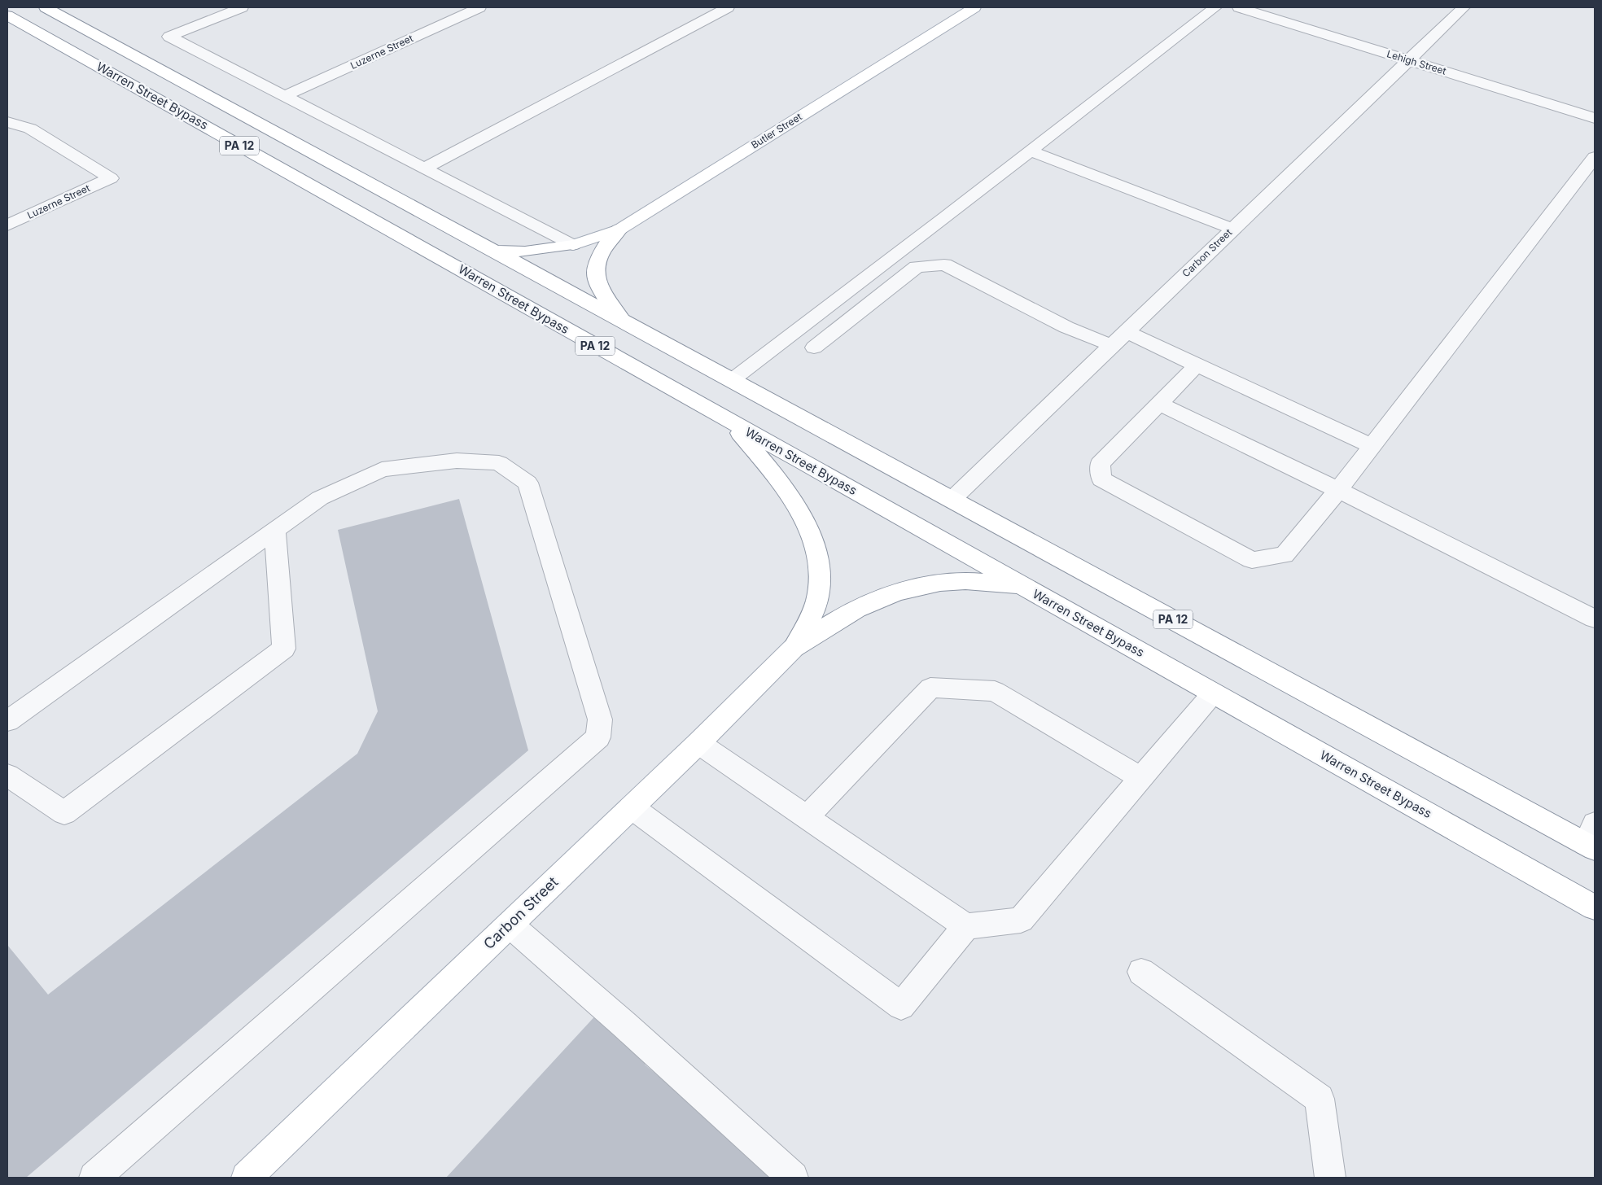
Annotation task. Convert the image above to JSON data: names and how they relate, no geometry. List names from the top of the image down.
{
  "streets": {
    "main road": [
      "Warren Street Bypass",
      "Butler Street",
      "PA 12",
      "Carbon Street"
    ],
    "street": ["Luzerne Street", "Lehigh Street"]
  },
  "crossings": [
    ["Lehigh Street", "Carbon Street"],
    ["Butler Street", "PA 12"],
    ["PA 12", "Carbon Street"]
  ]
}
